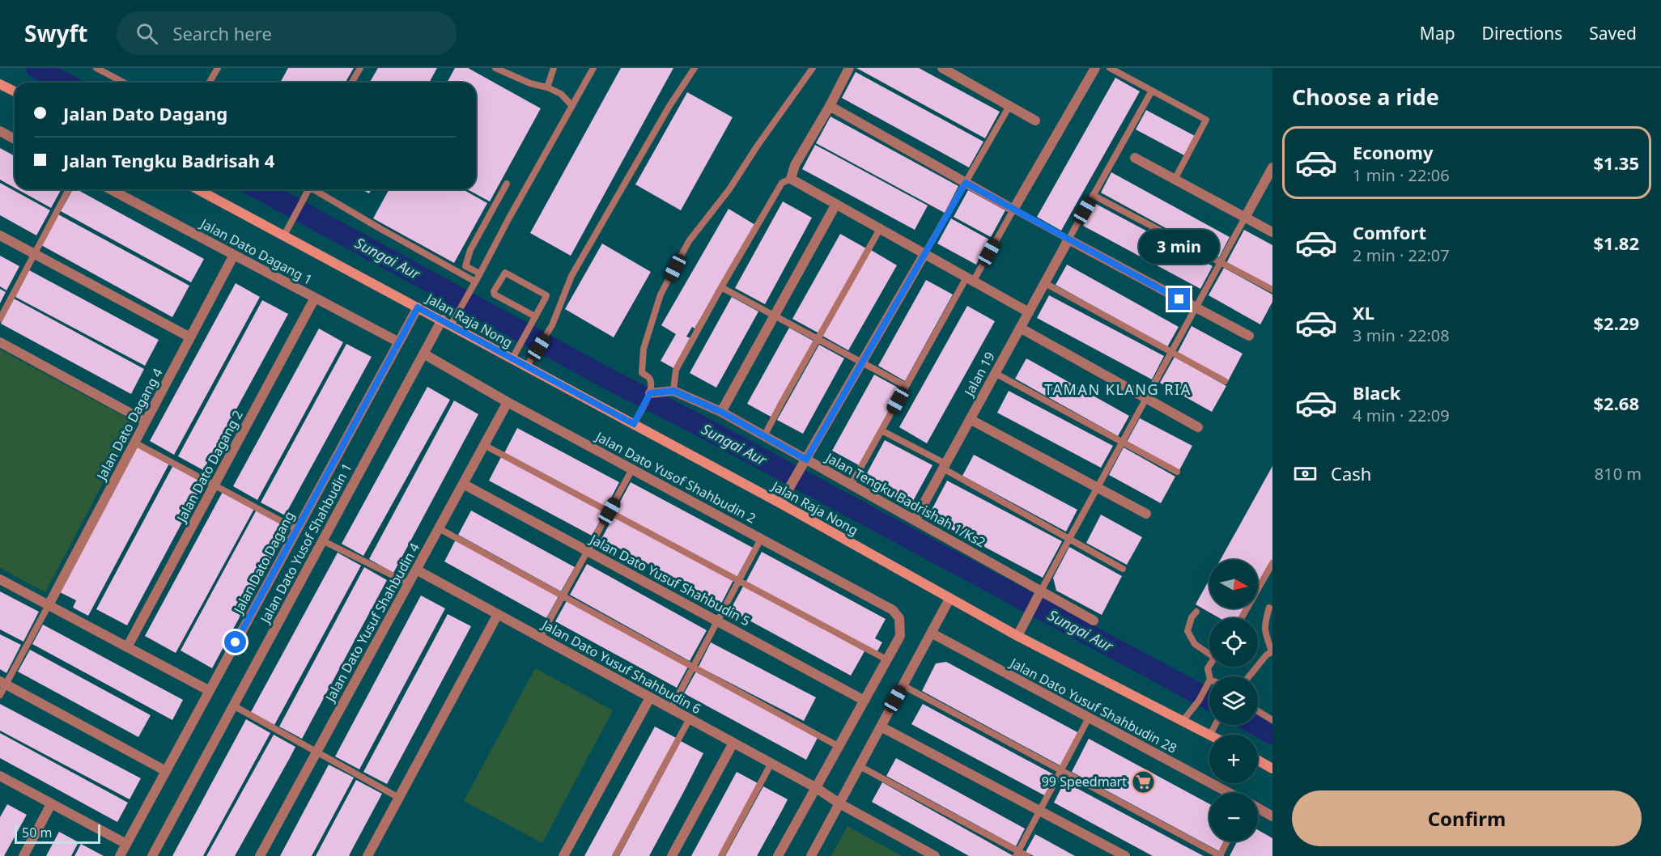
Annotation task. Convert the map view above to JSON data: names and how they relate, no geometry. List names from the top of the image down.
{
  "streets": {
    "main road": ["Jalan Raja Nong"],
    "street": [
      "Jalan Dato Dagang 1",
      "Jalan 19",
      "Jalan Dato Dagang 4",
      "Jalan Dato Dagang 2",
      "Jalan Dato Yusof Shahbudin 2",
      "Jalan Tengku Badrishah 1/Ks2",
      "Jalan Dato Yusof Shahbudin 1",
      "Jalan Dato Dagang",
      "Jalan Dato Yusuf Shahbudin 5",
      "Jalan Dato Yusuf Shahbudin 4",
      "Jalan Dato Yusuf Shahbudin 6",
      "Jalan Dato Yusuf Shahbudin 28"
    ]
  },
  "crossings": [
    ["Jalan Dato Dagang 1", "Jalan Dato Dagang 4"],
    ["Jalan Dato Dagang 1", "Jalan Dato Dagang 2"],
    ["Jalan Dato Dagang 1", "Jalan Dato Dagang"],
    ["Jalan Raja Nong", "Jalan Dato Yusof Shahbudin 1"],
    ["Jalan Raja Nong", "Jalan Dato Dagang"],
    ["Jalan 19", "Jalan Tengku Badrishah 1/Ks2"],
    ["Jalan Dato Yusof Shahbudin 2", "Jalan Dato Yusof Shahbudin 1"],
    ["Jalan Dato Yusof Shahbudin 2", "Jalan Dato Yusuf Shahbudin 4"],
    ["Jalan Dato Yusuf Shahbudin 5", "Jalan Dato Yusuf Shahbudin 4"],
    ["Jalan Dato Yusuf Shahbudin 4", "Jalan Dato Yusuf Shahbudin 6"]
  ],
  "districts": ["TAMAN KLANG RIA"],
  "water": ["Sungai Aur"],
  "places": {
    "supermarket": ["99 Speedmart"]
  },
  "scale_bar": "50 m",
  "north": "right",
  "page": {
    "header": "Swyft",
    "search": "Search here",
    "nav": ["Map", "Directions", "Saved"],
    "heading": "Choose a ride",
    "banner": ["Jalan Dato Dagang", "Jalan Tengku Badrisah 4"],
    "list": [
      {
        "name": "Economy",
        "note": "1 min · 22:06",
        "value": "$1.35"
      },
      {
        "name": "Comfort",
        "note": "2 min · 22:07",
        "value": "$1.82"
      },
      {
        "name": "XL",
        "note": "3 min · 22:08",
        "value": "$2.29"
      },
      {
        "name": "Black",
        "note": "4 min · 22:09",
        "value": "$2.68"
      }
    ],
    "bubble": "3 min",
    "pay": ["Cash", "810 m"],
    "map_buttons": ["+", "−"],
    "buttons": "Confirm",
    "scale": "50 m"
  }
}
